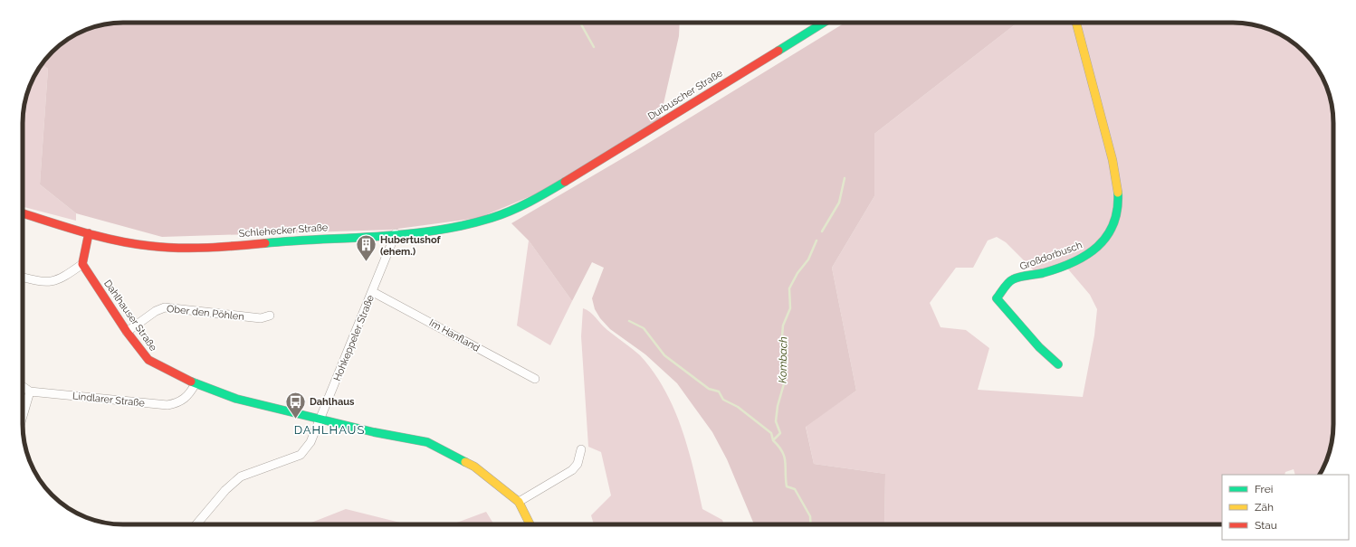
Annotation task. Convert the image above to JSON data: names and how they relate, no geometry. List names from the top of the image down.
{
  "streets": {
    "street": [
      "Durbuscher Straße",
      "Schlehecker Straße",
      "Großdorbusch",
      "Ober den Pöhlen",
      "Dahlhauser Straße",
      "Im Hanfland",
      "Hohkeppeler Straße",
      "Lindlarer Straße"
    ]
  },
  "crossings": [
    ["Durbuscher Straße", "Schlehecker Straße"],
    ["Schlehecker Straße", "Hohkeppeler Straße"],
    ["Ober den Pöhlen", "Dahlhauser Straße"],
    ["Dahlhauser Straße", "Hohkeppeler Straße"],
    ["Dahlhauser Straße", "Lindlarer Straße"],
    ["Im Hanfland", "Hohkeppeler Straße"]
  ],
  "districts": ["DAHLHAUS"],
  "water": ["Kombach"],
  "places": {
    "building": ["Hubertushof (ehem.)"],
    "bus stop": ["Dahlhaus"]
  },
  "legend": ["Frei", "Zäh", "Stau"]
}
